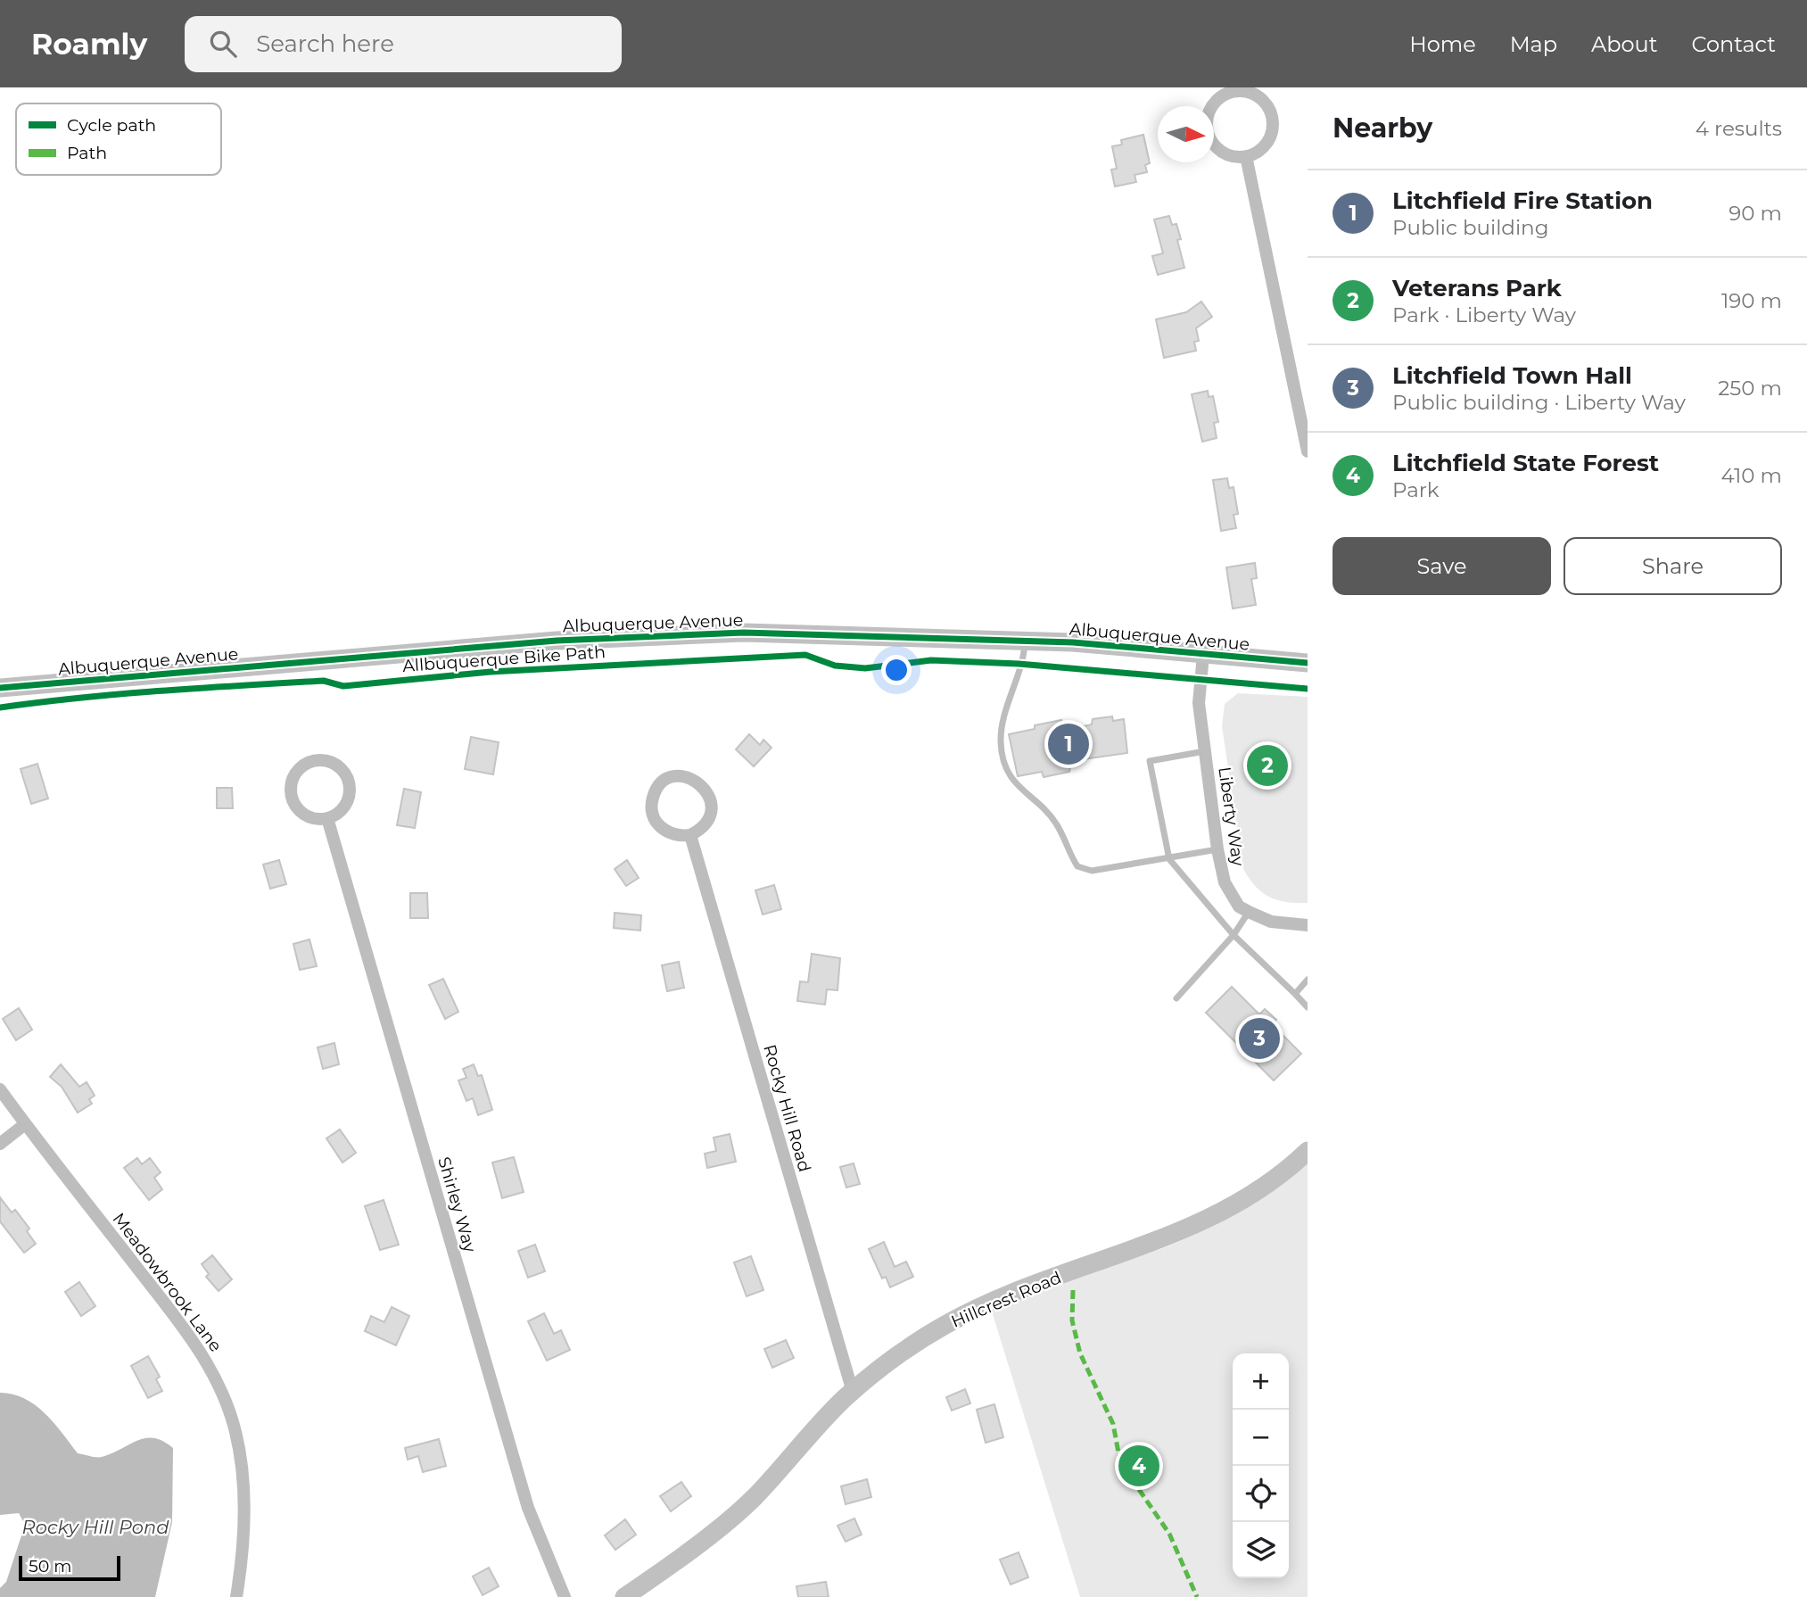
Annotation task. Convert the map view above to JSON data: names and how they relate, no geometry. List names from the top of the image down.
{
  "streets": {
    "street": [
      "Albuquerque Avenue",
      "Liberty Way",
      "Rocky Hill Road",
      "Shirley Way",
      "Meadowbrook Lane",
      "Hillcrest Road"
    ],
    "cycle path": ["Allbuquerque Bike Path"]
  },
  "crossings": [
    ["Albuquerque Avenue", "Liberty Way"],
    ["Rocky Hill Road", "Hillcrest Road"]
  ],
  "water": ["Rocky Hill Pond"],
  "legend": ["Cycle path", "Path"],
  "scale_bar": "50 m",
  "north": "right",
  "page": {
    "header": "Roamly",
    "search": "Search here",
    "nav": [
      "Home",
      "Map",
      "About",
      "Contact"
    ],
    "heading": ["Nearby", "4 results"],
    "list": [
      {
        "mark": "1",
        "name": "Litchfield Fire Station",
        "note": "Public building",
        "value": "90 m"
      },
      {
        "mark": "2",
        "name": "Veterans Park",
        "note": "Park · Liberty Way",
        "value": "190 m"
      },
      {
        "mark": "3",
        "name": "Litchfield Town Hall",
        "note": "Public building · Liberty Way",
        "value": "250 m"
      },
      {
        "mark": "4",
        "name": "Litchfield State Forest",
        "note": "Park",
        "value": "410 m"
      }
    ],
    "buttons": ["Save", "Share"],
    "pins": [
      "1",
      "2",
      "3",
      "4"
    ],
    "map_buttons": ["+", "−"],
    "scale": "50 m"
  }
}
